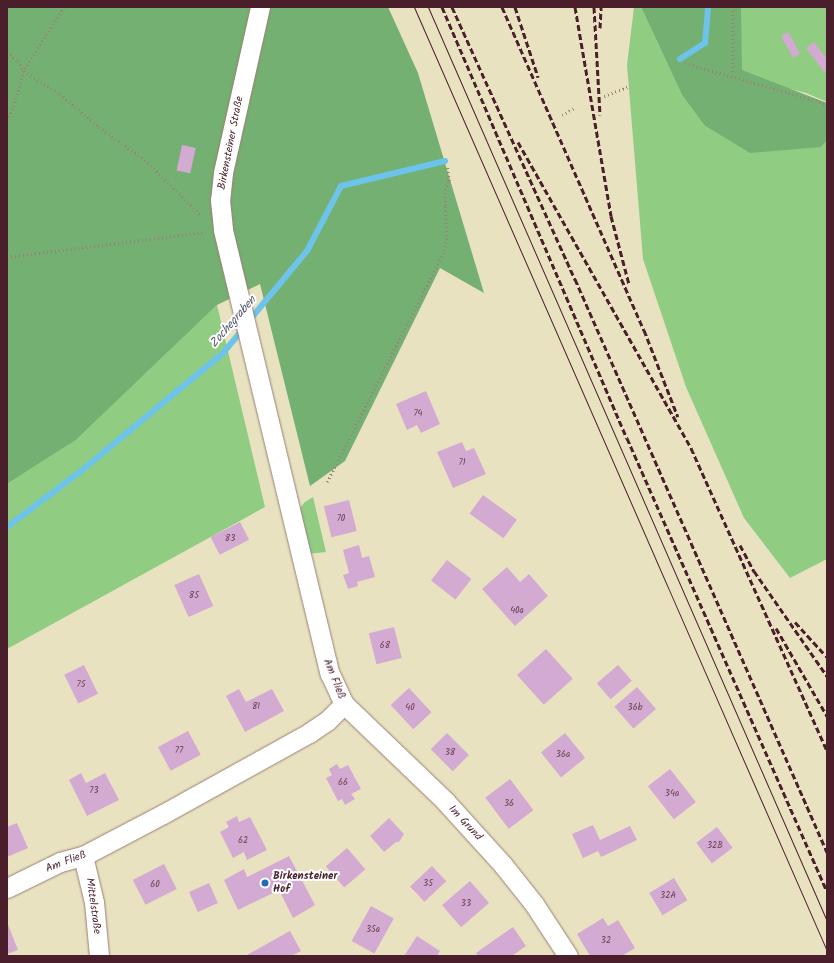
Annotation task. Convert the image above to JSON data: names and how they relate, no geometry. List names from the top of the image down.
{
  "streets": {
    "street": [
      "Birkensteiner Straße",
      "Am Fließ",
      "Im Grund",
      "Mittelstraße"
    ]
  },
  "crossings": [
    ["Birkensteiner Straße", "Am Fließ"],
    ["Am Fließ", "Im Grund"],
    ["Am Fließ", "Mittelstraße"]
  ],
  "water": ["Zochegraben"],
  "places": ["Birkensteiner Hof"],
  "house_numbers": [
    "74",
    "71",
    "70",
    "83",
    "85",
    "40a",
    "68",
    "75",
    "81",
    "40",
    "36b",
    "77",
    "38",
    "36a",
    "66",
    "73",
    "34a",
    "36",
    "62",
    "32B",
    "35",
    "60",
    "32A",
    "33",
    "35a",
    "32"
  ]
}
